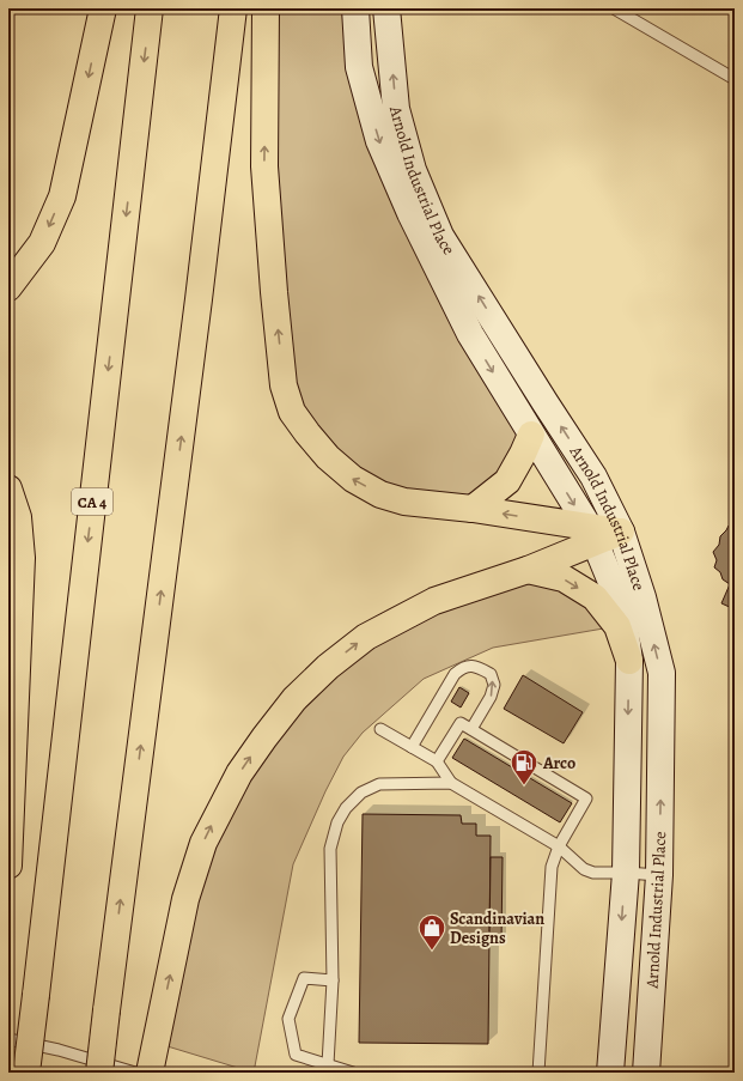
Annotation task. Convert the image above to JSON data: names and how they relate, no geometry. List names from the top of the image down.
{
  "streets": {
    "highway": ["CA 4"],
    "street": ["Arnold Industrial Place"]
  },
  "places": {
    "fuel station": ["Arco"],
    "shop": ["Scandinavian Designs"]
  }
}
